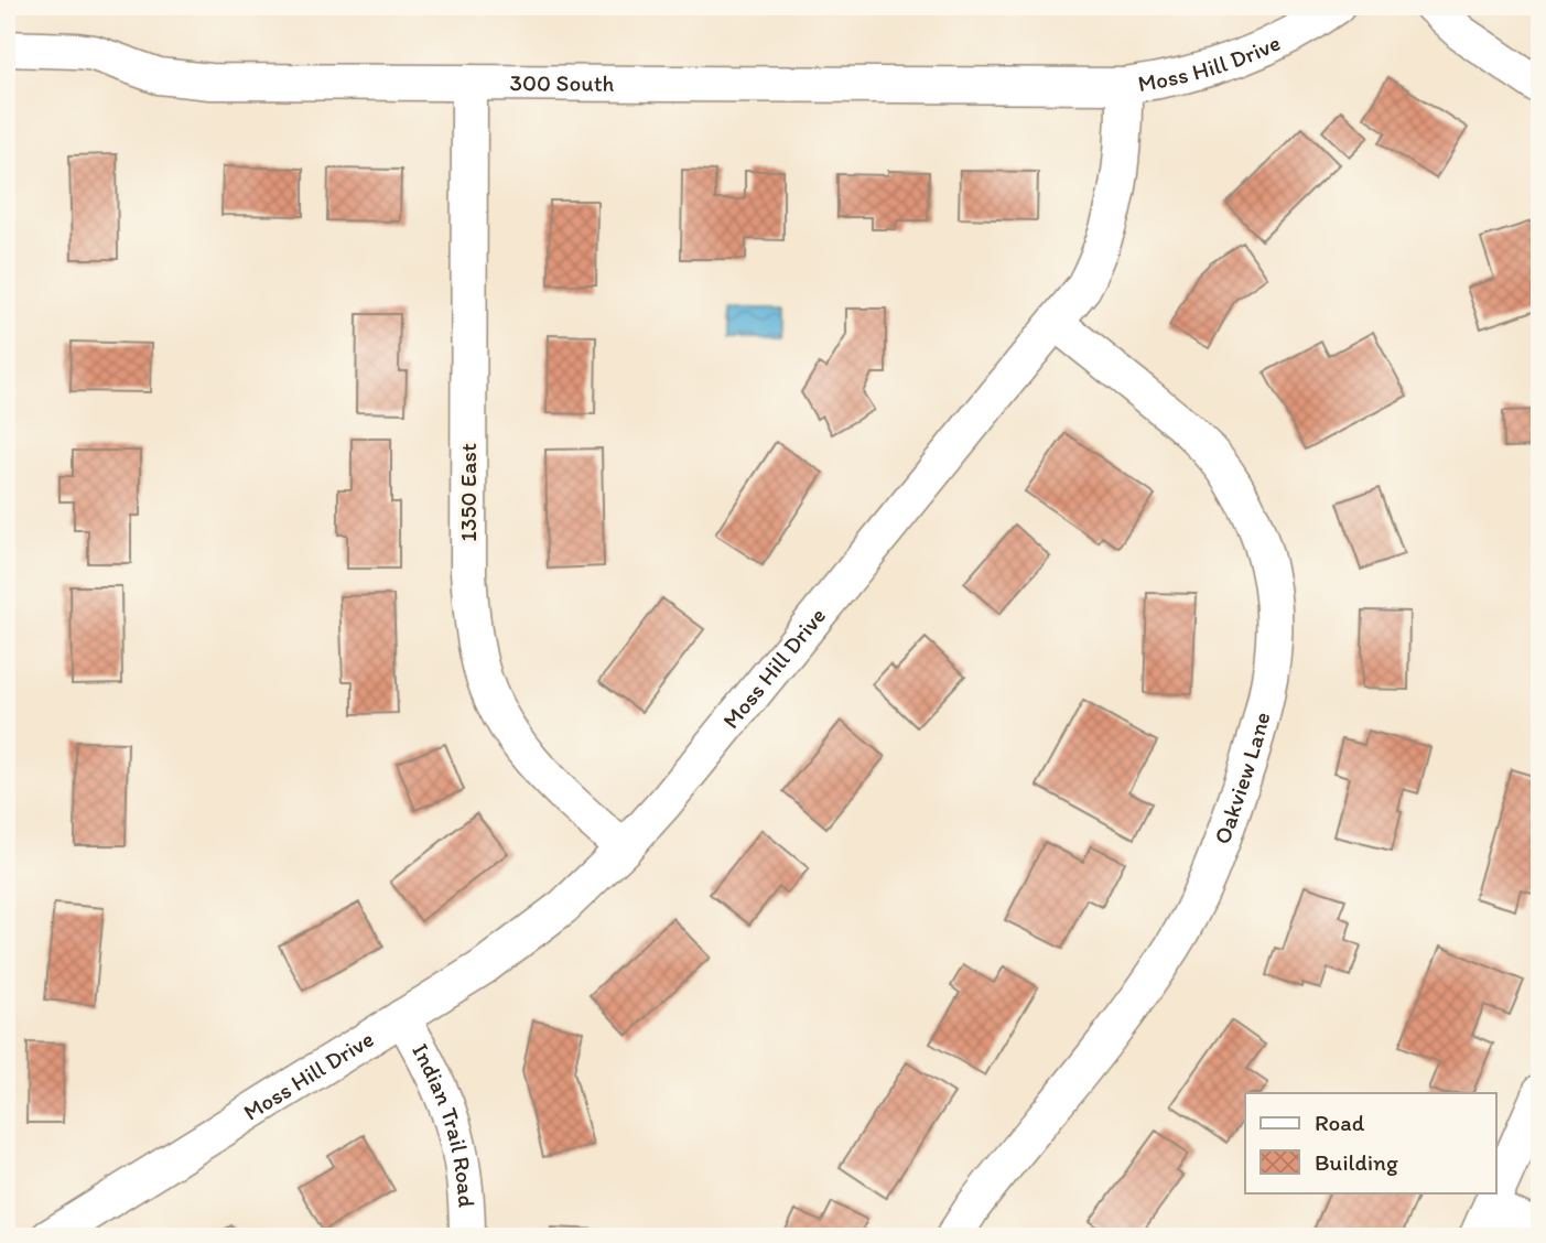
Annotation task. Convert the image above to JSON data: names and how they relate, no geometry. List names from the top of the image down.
{
  "streets": {
    "street": [
      "Moss Hill Drive",
      "300 South",
      "1350 East",
      "Oakview Lane",
      "Indian Trail Road"
    ]
  },
  "crossings": [
    ["Moss Hill Drive", "300 South"],
    ["Moss Hill Drive", "1350 East"],
    ["Moss Hill Drive", "Oakview Lane"],
    ["Moss Hill Drive", "Indian Trail Road"],
    ["300 South", "1350 East"]
  ],
  "legend": ["Road", "Building"]
}
